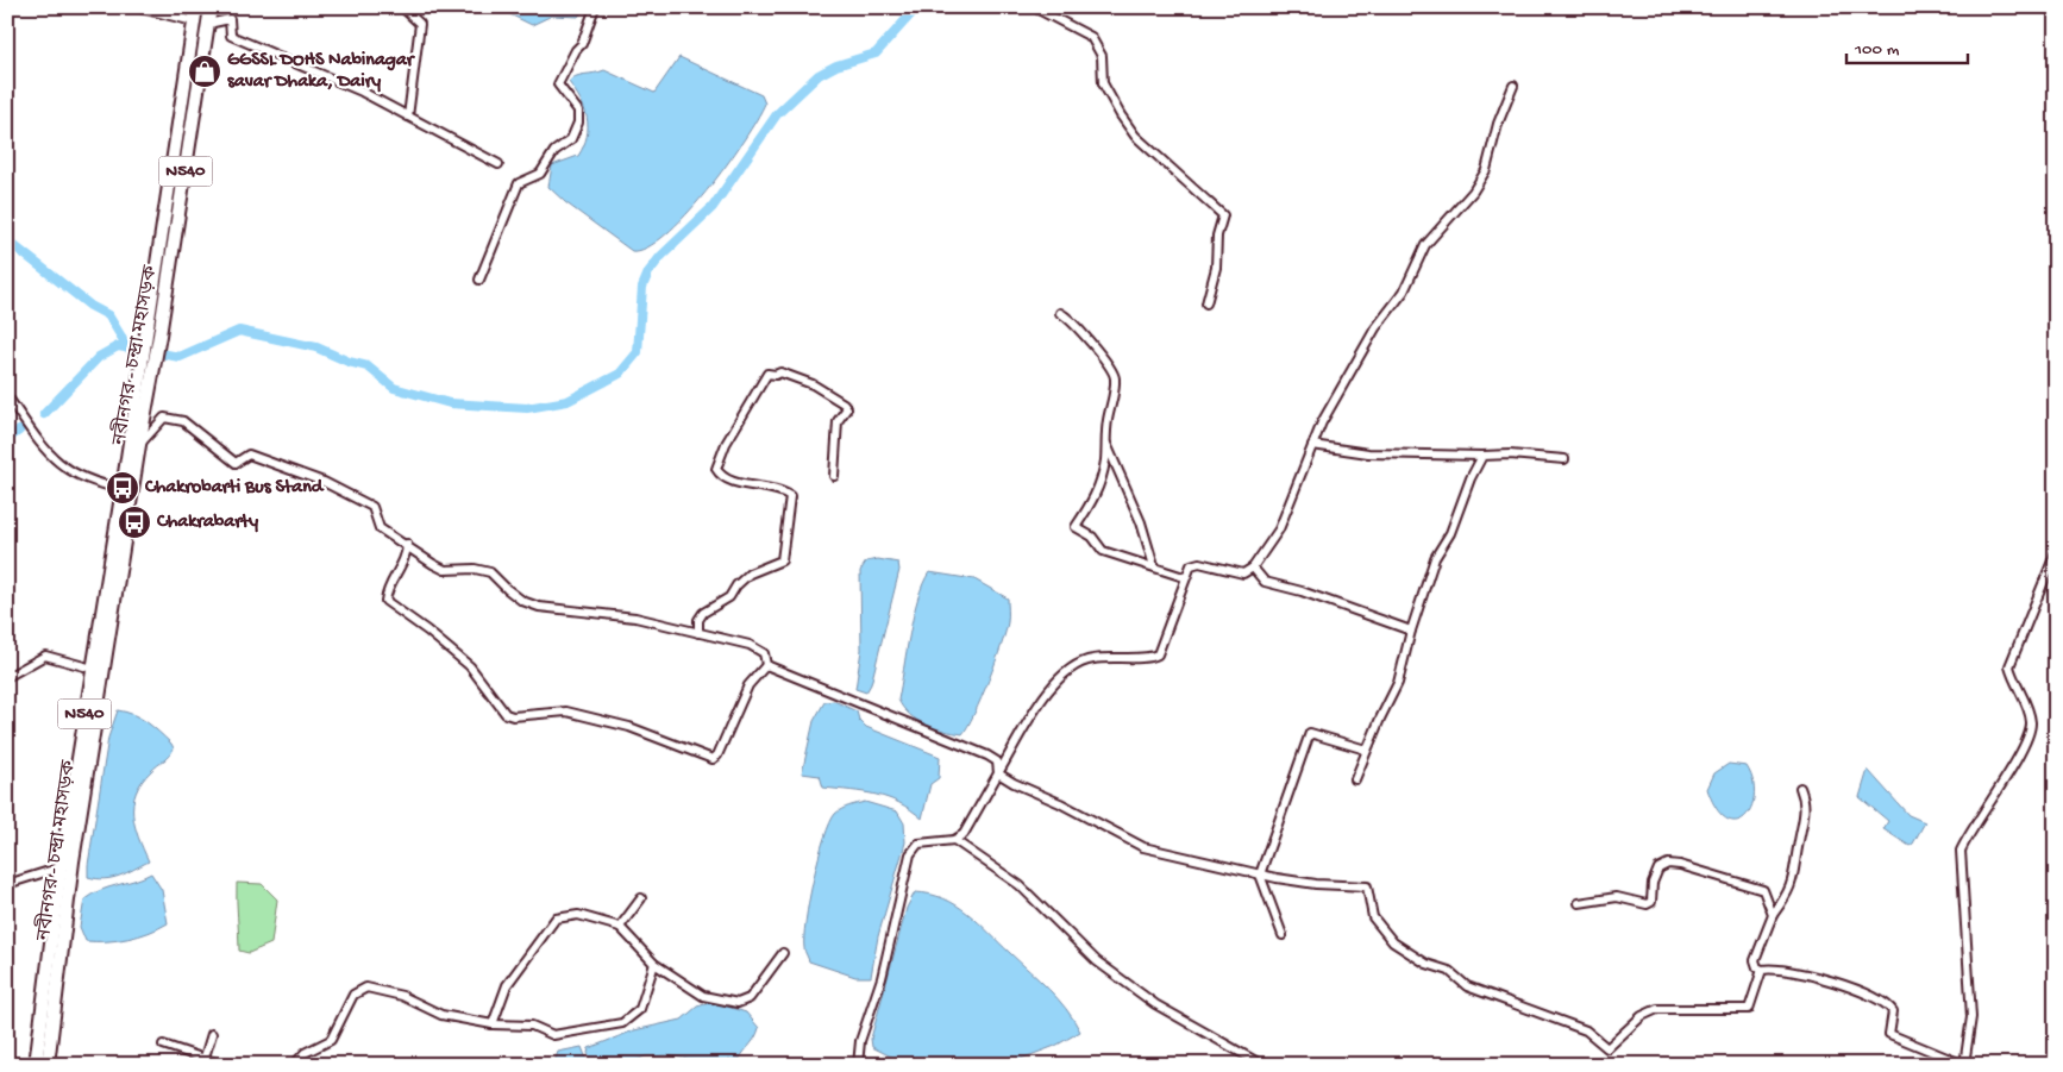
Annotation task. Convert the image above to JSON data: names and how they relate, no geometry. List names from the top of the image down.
{
  "streets": {
    "highway": ["N540", "নবীনগর - চন্দ্রা মহাসড়ক"]
  },
  "places": {
    "shop": ["GGSSL DOHS Nabinagar savar Dhaka, Dairy"],
    "bus stop": ["Chakrobarti Bus Stand", "Chakrabarty"]
  },
  "scale_bar": "100 m"
}
